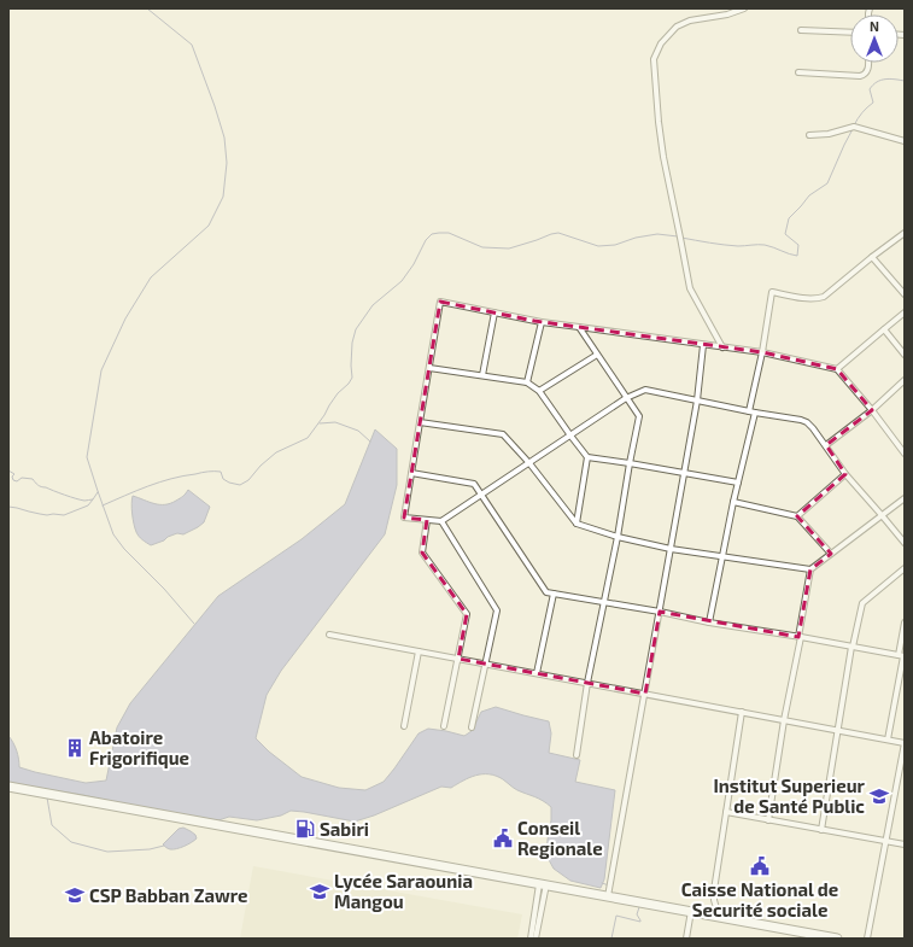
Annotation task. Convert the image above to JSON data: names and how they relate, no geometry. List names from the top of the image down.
{
  "places": {
    "building": ["Abatoire Frigorifique"],
    "school or university": ["Institut Superieur de Santé Public", "Lycée Saraounia Mangou", "CSP Babban Zawre"],
    "fuel station": ["Sabiri"],
    "public building": ["Conseil Regionale", "Caisse National de Securité sociale"]
  },
  "north": "top"
}
